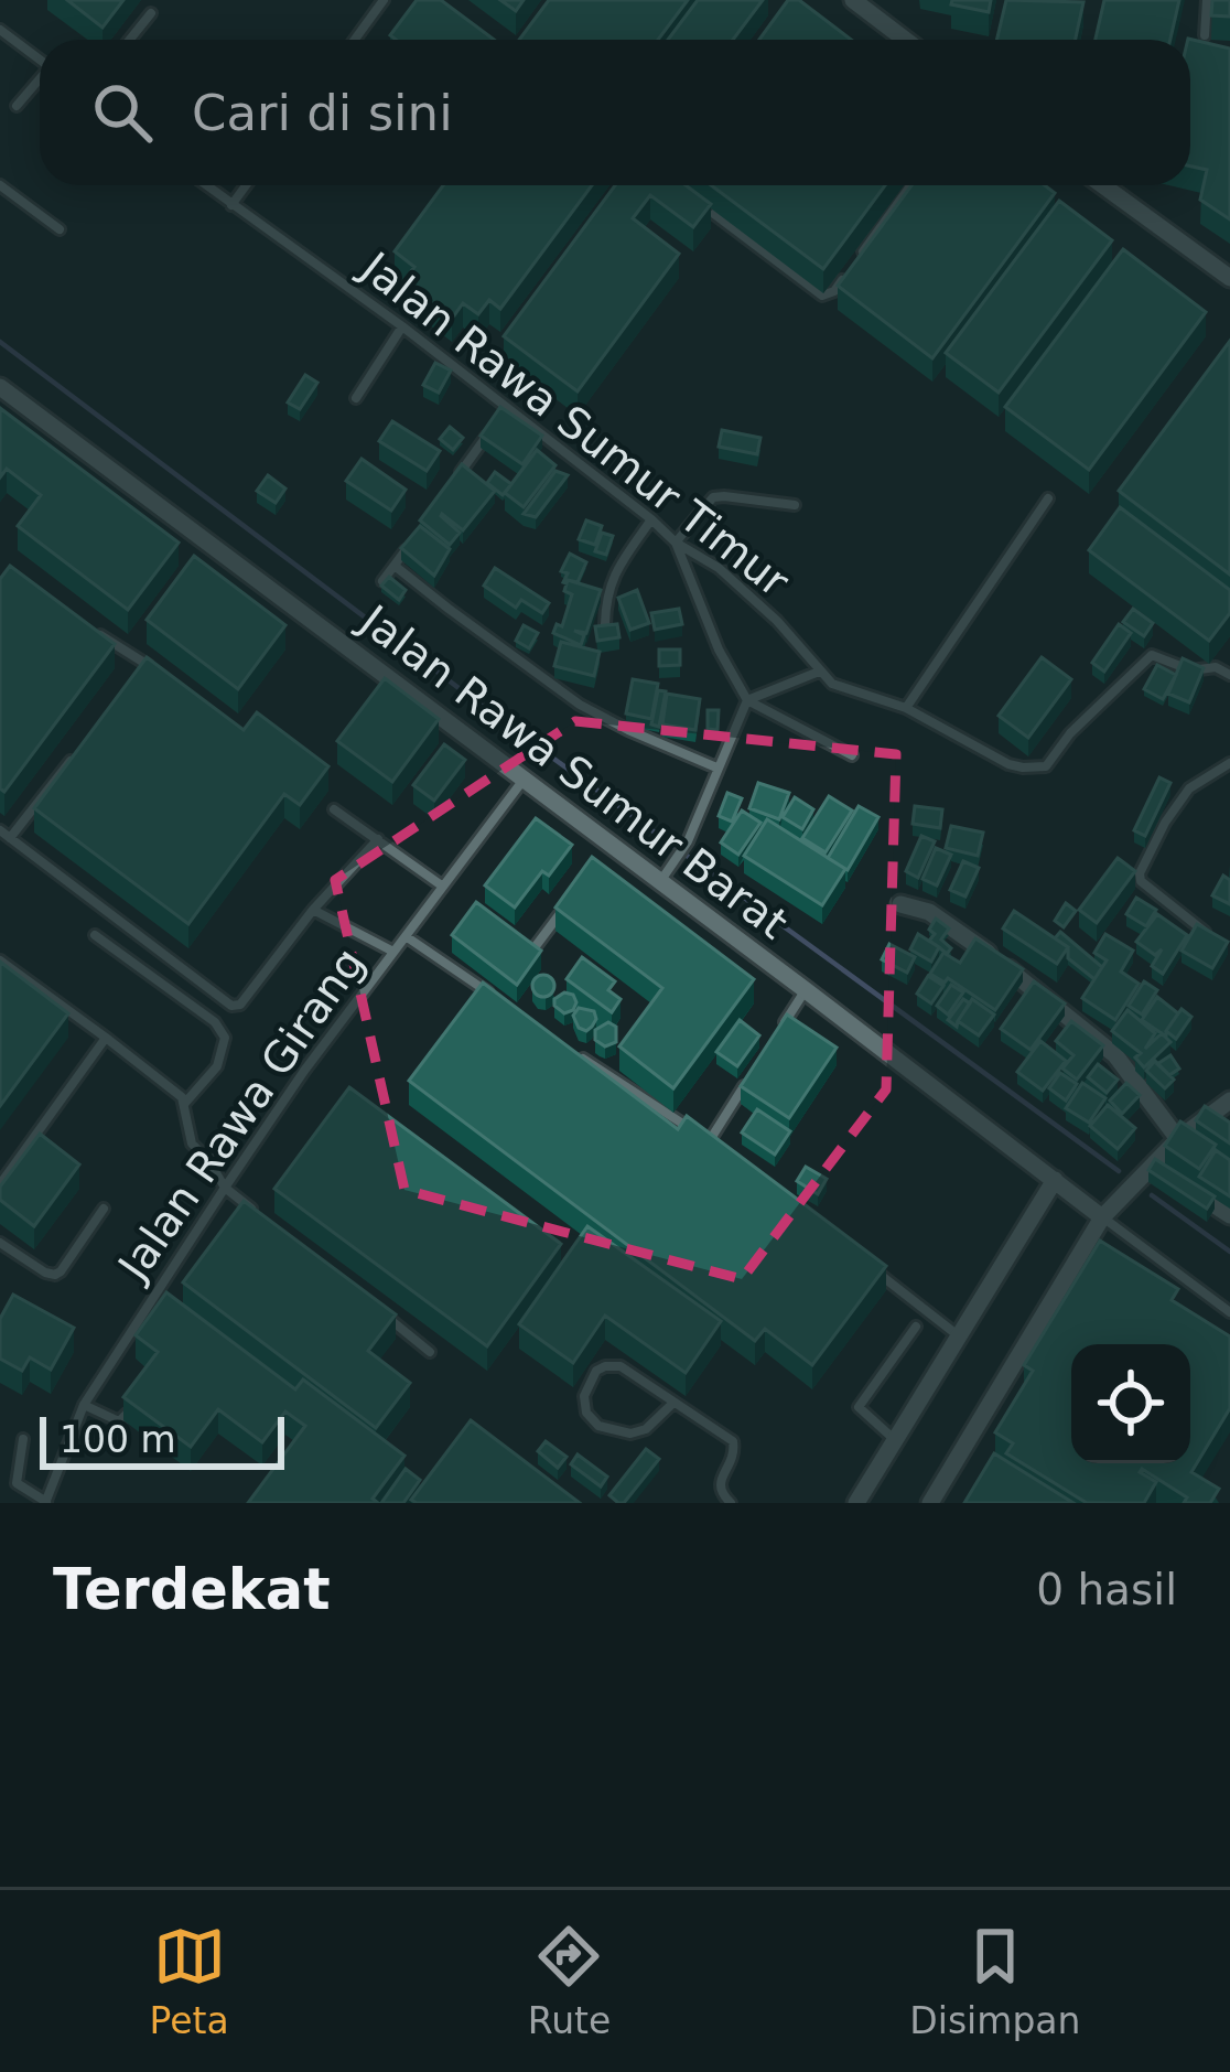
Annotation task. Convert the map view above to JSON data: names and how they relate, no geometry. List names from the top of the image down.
{
  "streets": {
    "street": ["Jalan Rawa Sumur Barat"],
    "lane": ["Jalan Rawa Sumur Timur", "Jalan Rawa Girang"]
  },
  "crossings": [
    ["Jalan Rawa Sumur Barat", "Jalan Rawa Girang"]
  ],
  "scale_bar": "100 m",
  "page": {
    "search": "Cari di sini",
    "scale": "100 m",
    "heading": ["Terdekat", "0 hasil"],
    "nav": ["Peta", "Rute", "Disimpan"]
  }
}
